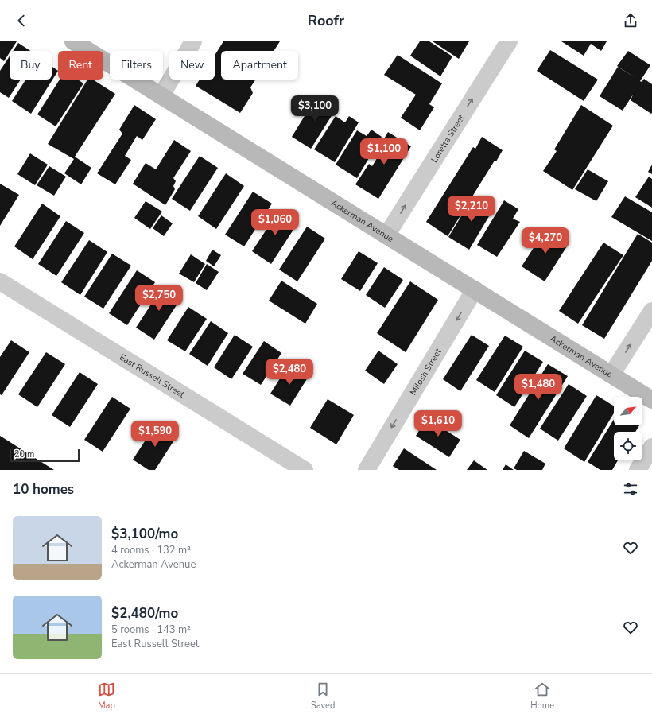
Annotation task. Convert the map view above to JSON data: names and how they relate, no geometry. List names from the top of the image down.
{
  "streets": {
    "street": [
      "Loretta Street",
      "Ackerman Avenue",
      "Milosh Street",
      "East Russell Street"
    ]
  },
  "crossings": [
    ["Loretta Street", "Ackerman Avenue"],
    ["Ackerman Avenue", "Milosh Street"]
  ],
  "one_way": ["Loretta Street", "Milosh Street"],
  "scale_bar": "20 m",
  "north": "top right",
  "page": {
    "header": "Roofr",
    "chip": [
      "Buy",
      "Rent",
      "Filters",
      "New",
      "Apartment"
    ],
    "price": [
      "$3,100",
      "$1,100",
      "$2,210",
      "$1,060",
      "$4,270",
      "$2,750",
      "$2,480",
      "$1,480",
      "$1,610",
      "$1,590"
    ],
    "scale": "20 m",
    "heading": "10 homes",
    "list": [
      {
        "name": "$3,100/mo",
        "note": "4 rooms · 132 m² · Ackerman Avenue"
      },
      {
        "name": "$2,480/mo",
        "note": "5 rooms · 143 m² · East Russell Street"
      }
    ],
    "tabs": ["Map", "Saved", "Home"]
  }
}
